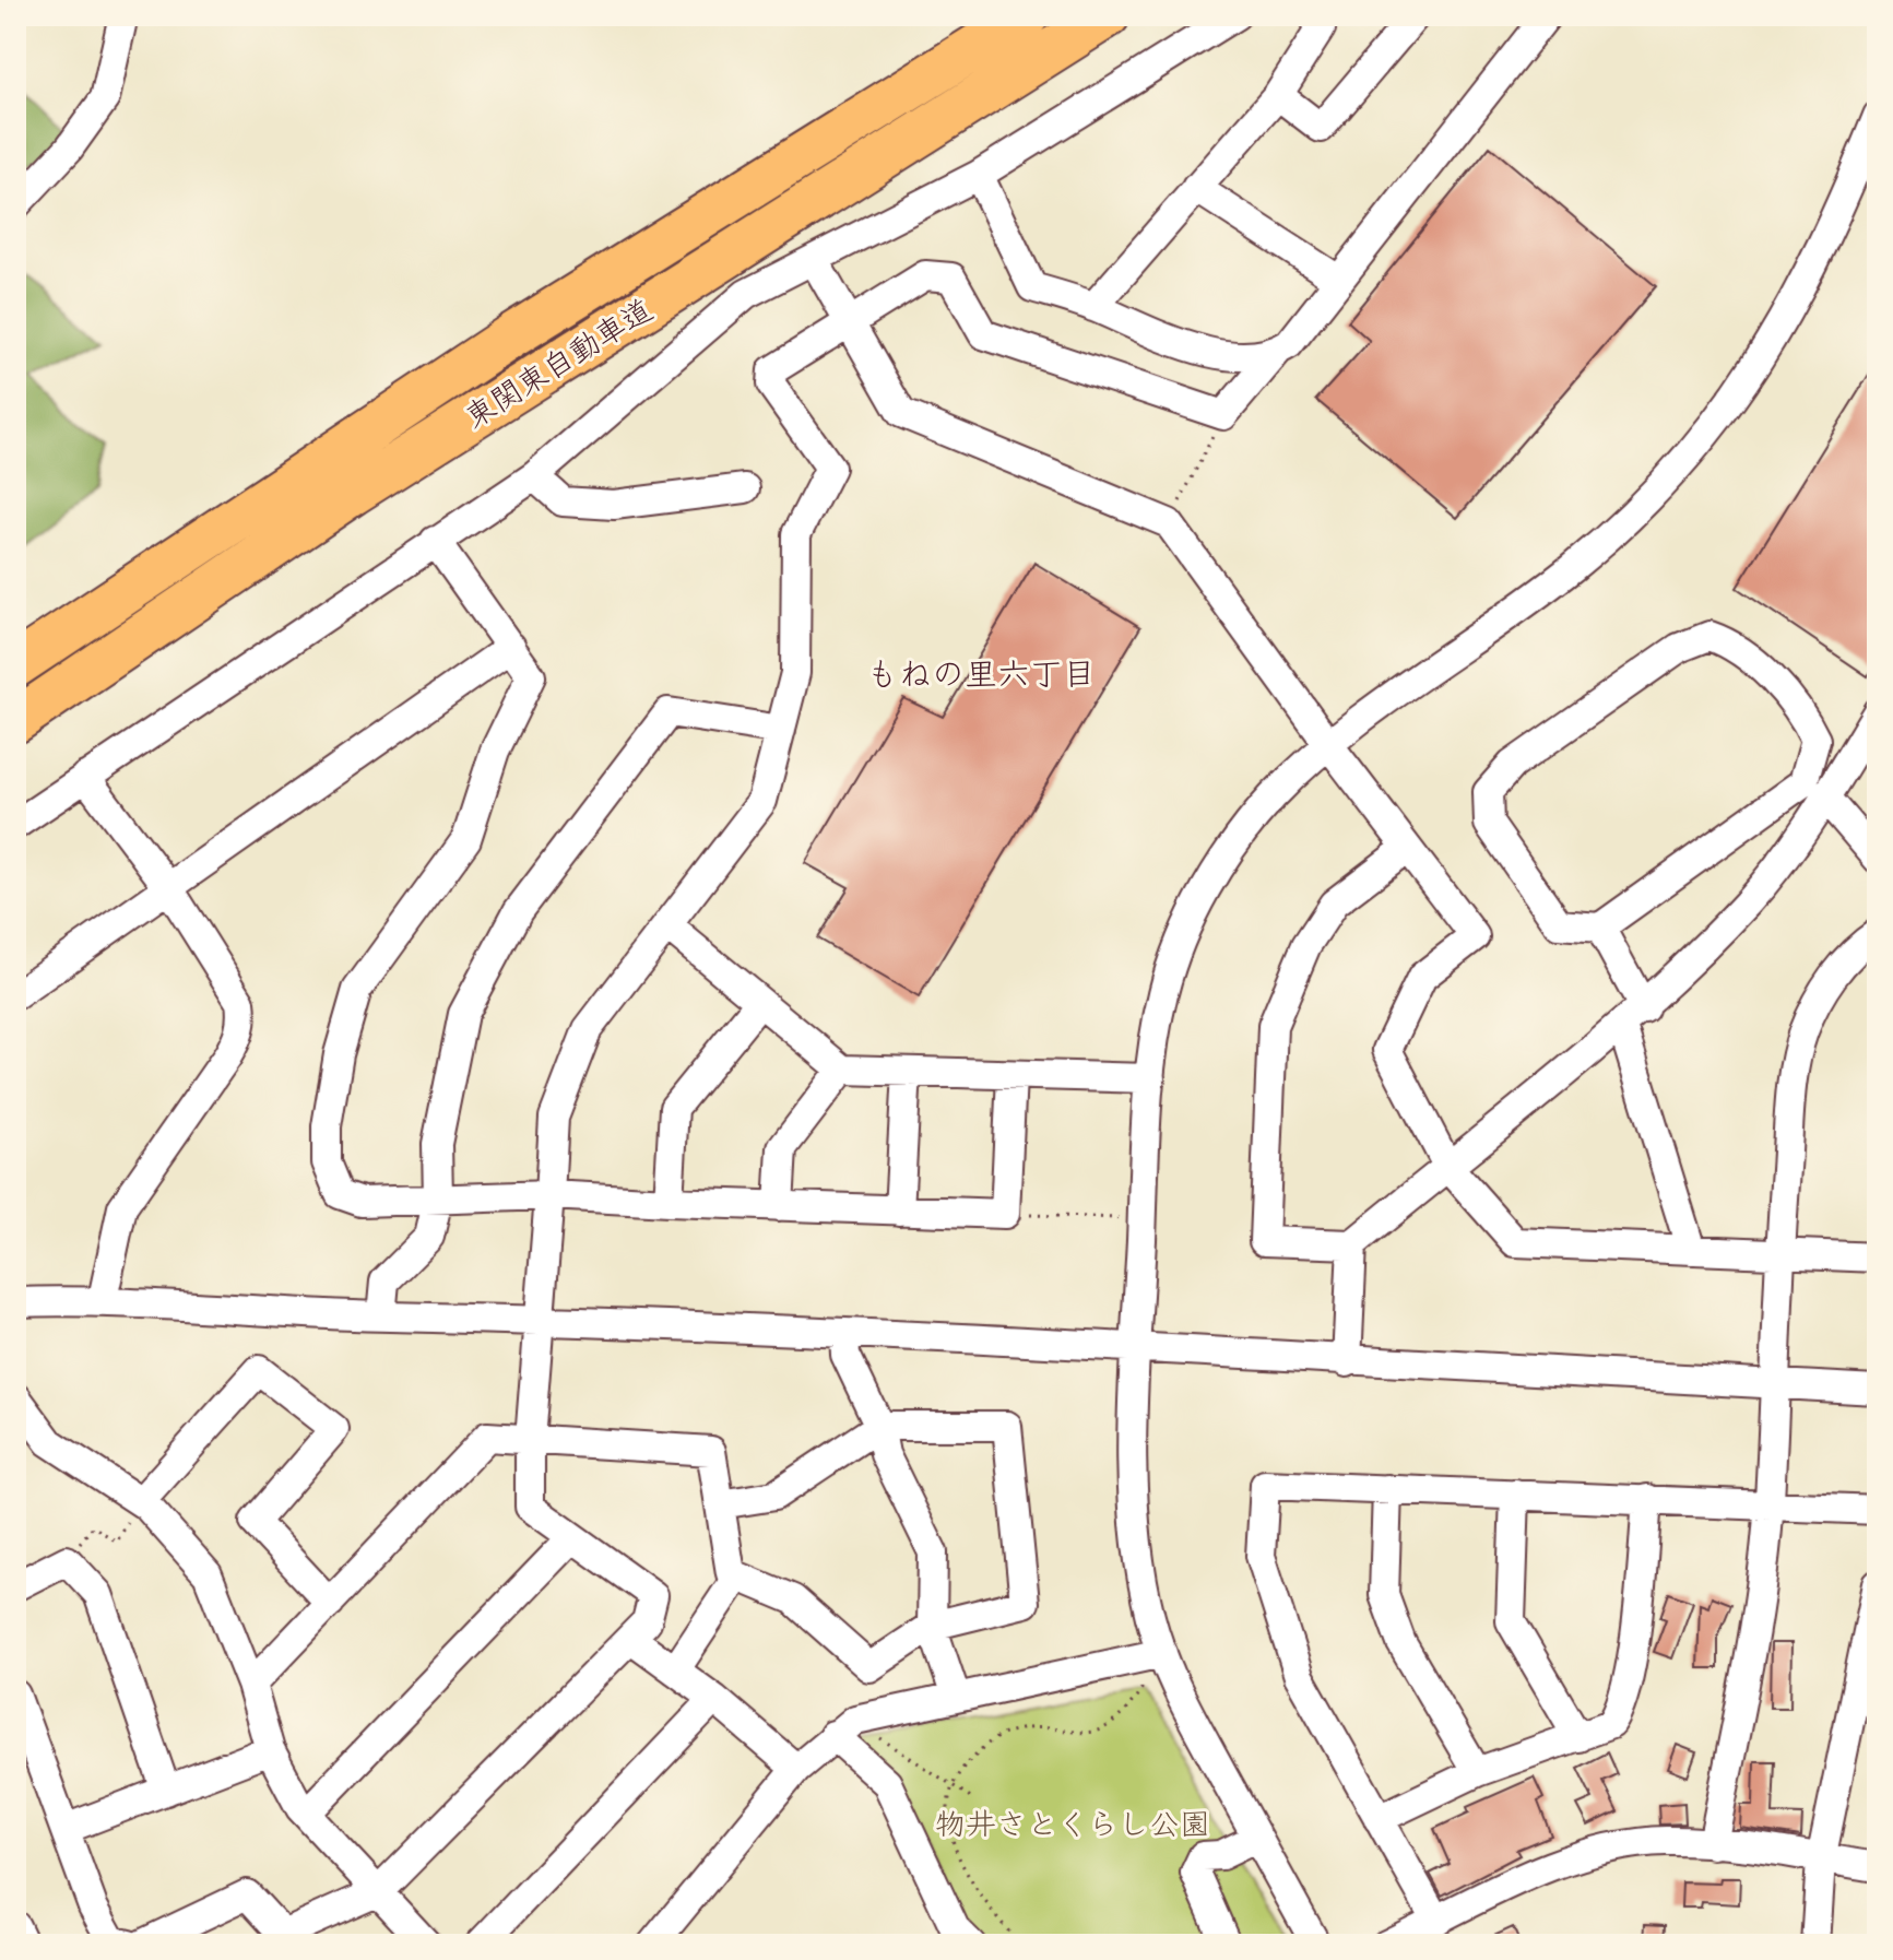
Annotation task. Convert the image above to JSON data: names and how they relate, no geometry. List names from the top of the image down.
{
  "streets": {
    "highway": ["東関東自動車道"]
  },
  "districts": ["もねの里六丁目"],
  "parks": ["物井さとくらし公園"]
}
